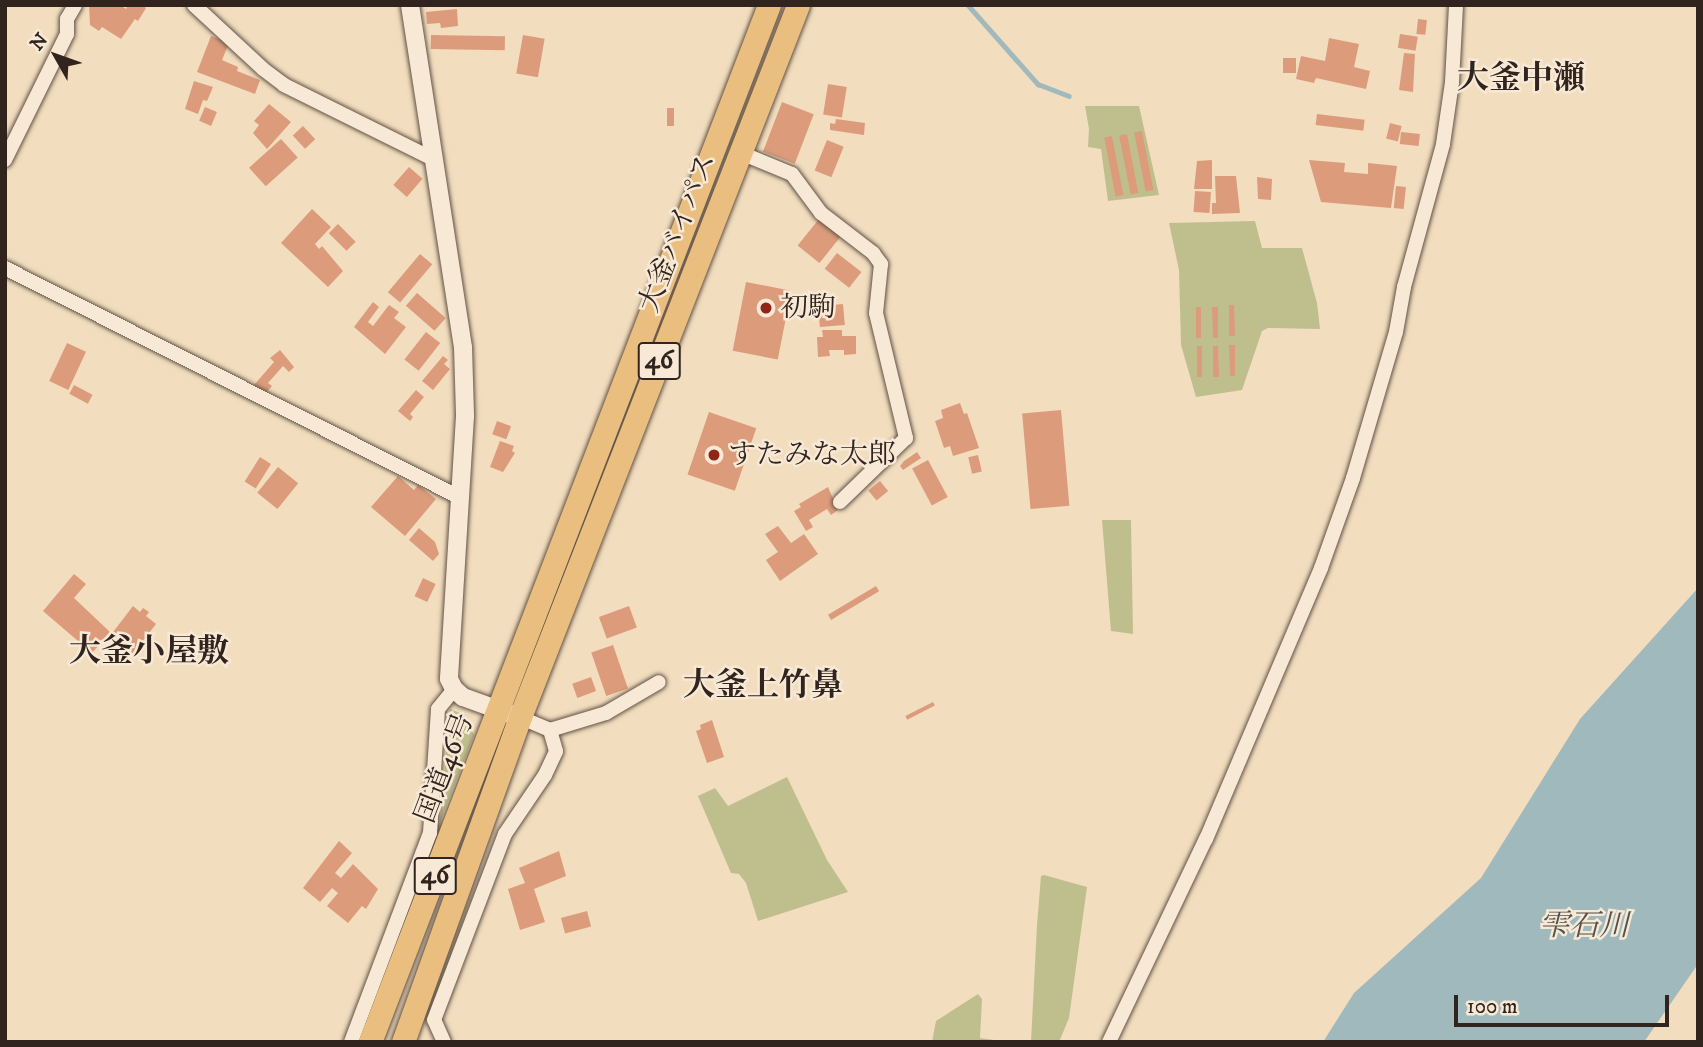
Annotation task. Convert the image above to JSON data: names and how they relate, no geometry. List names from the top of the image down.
{
  "streets": {
    "highway": ["大釜バイパス", "46", "国道46号"]
  },
  "crossings": [
    ["大釜バイパス", "国道46号"]
  ],
  "districts": ["大釜中瀬", "大釜小屋敷", "大釜上竹鼻"],
  "water": ["雫石川"],
  "places": ["初駒", "すたみな太郎"],
  "scale_bar": "100 m",
  "north": "top left"
}
